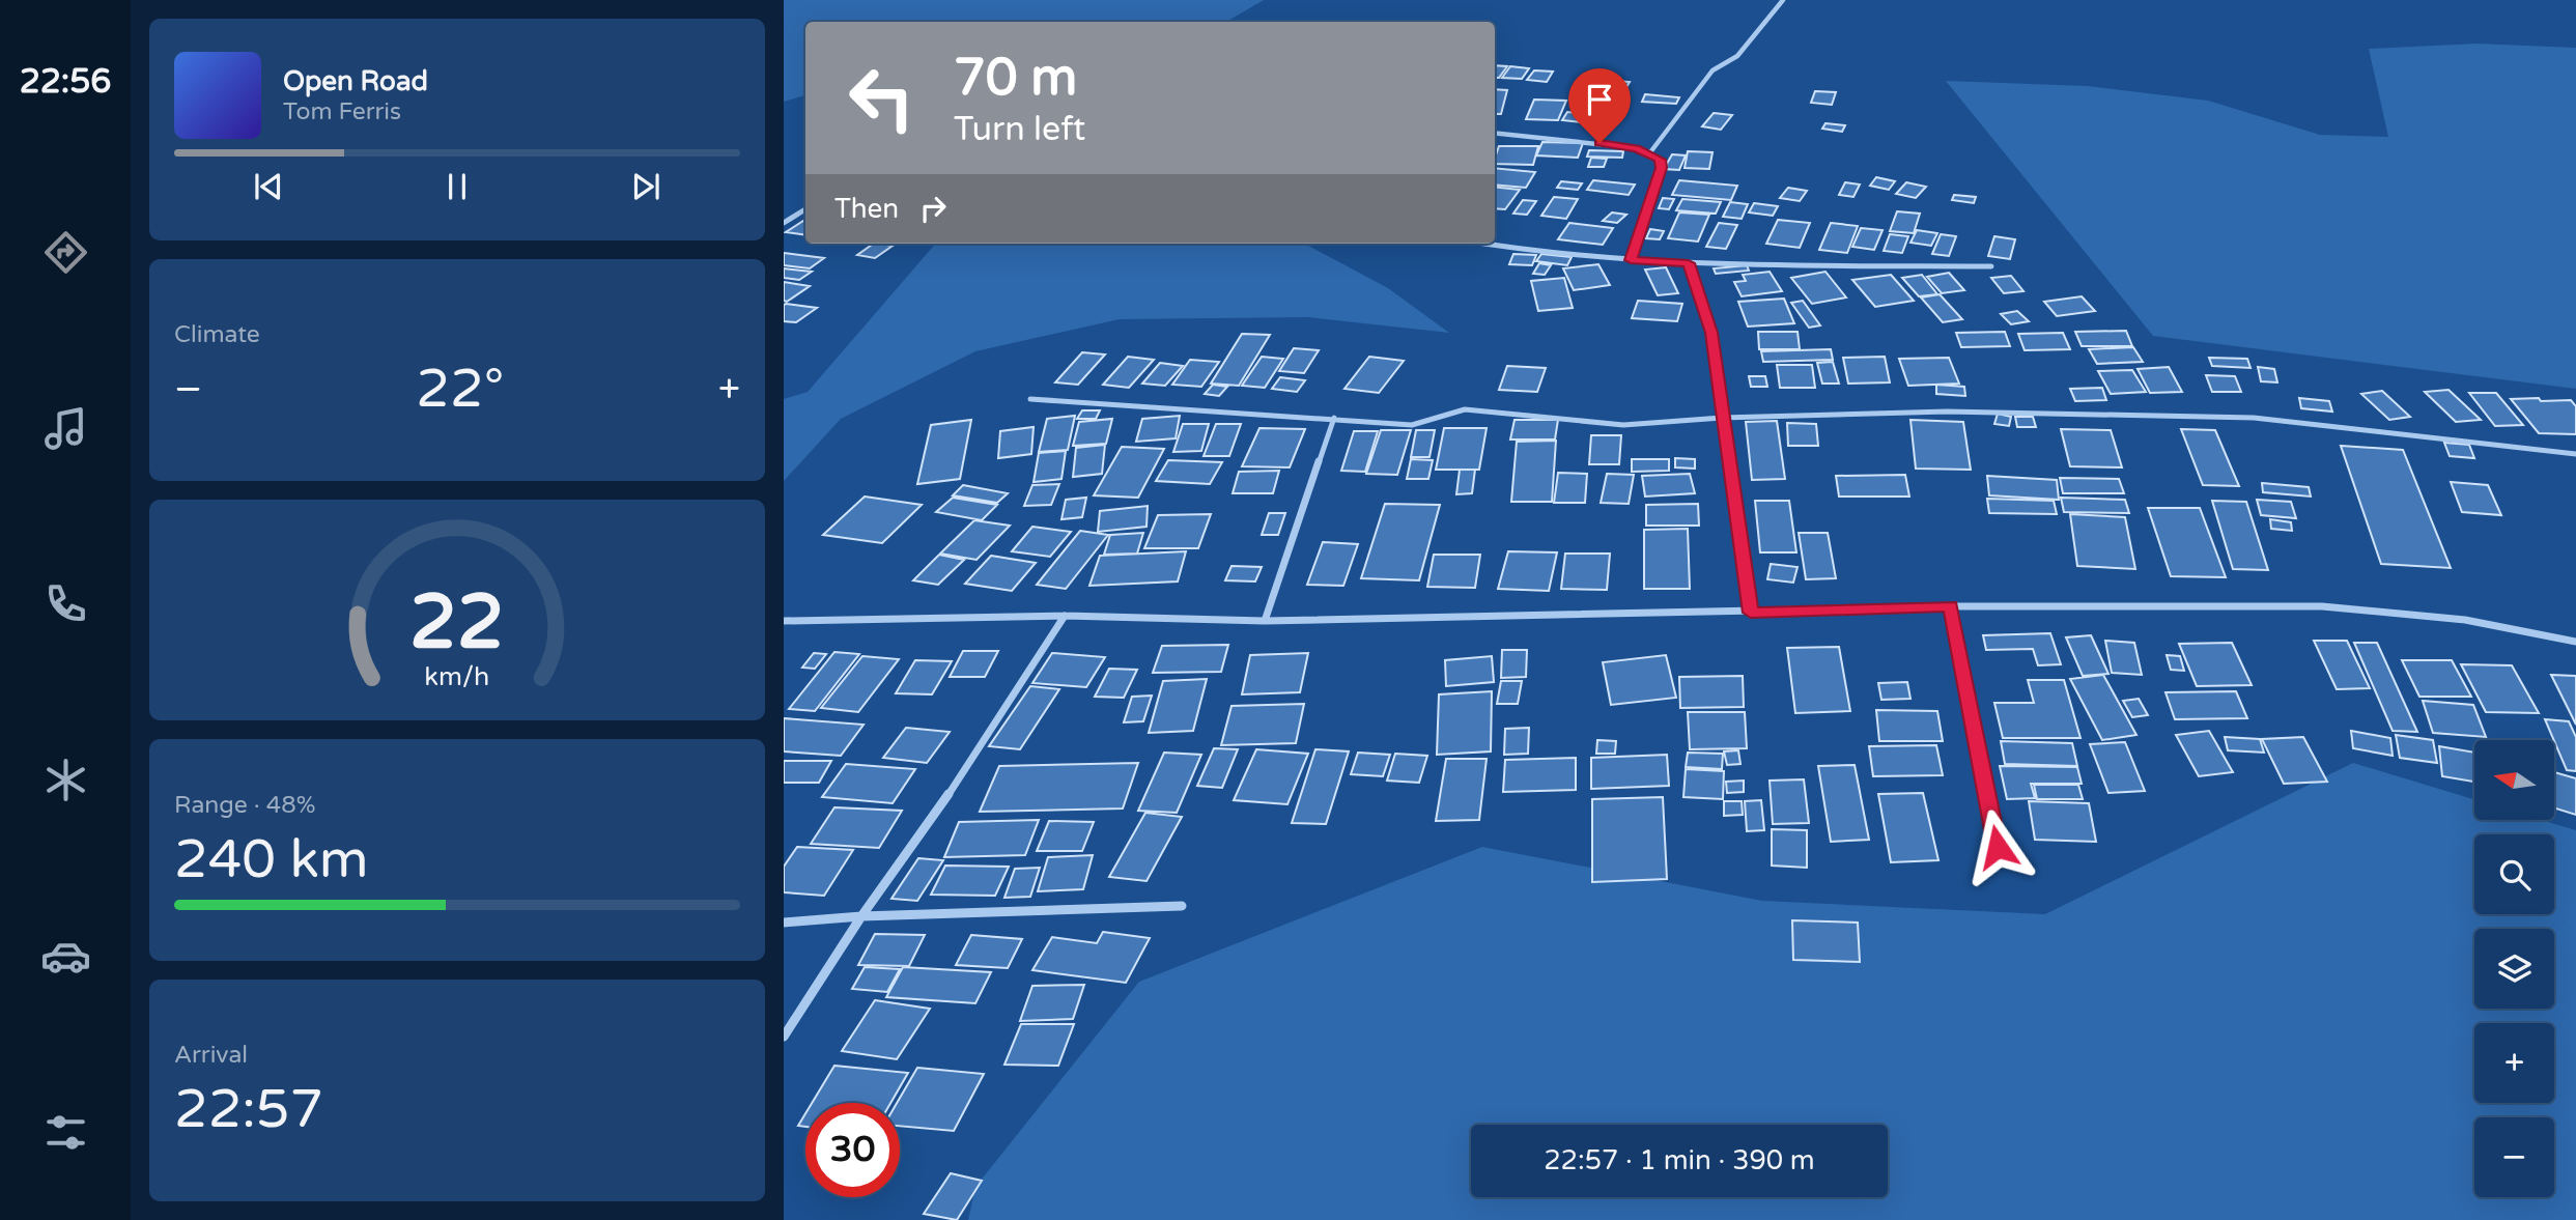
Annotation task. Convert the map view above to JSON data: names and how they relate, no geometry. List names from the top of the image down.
{
  "north": "left",
  "page": {
    "tabs": "22:56",
    "turn": ["70 m", "Turn left"],
    "song": ["Open Road", "Tom Ferris"],
    "then": "Then",
    "tile": [
      "Climate",
      ["Range · 48%", "240 km"],
      ["Arrival", "22:57"]
    ],
    "heat": ["−", "22°", "+"],
    "map_buttons": ["+", "−"],
    "limit": "30",
    "trip": "22:57 · 1 min · 390 m",
    "gauge": ["22", "km/h"]
  }
}
